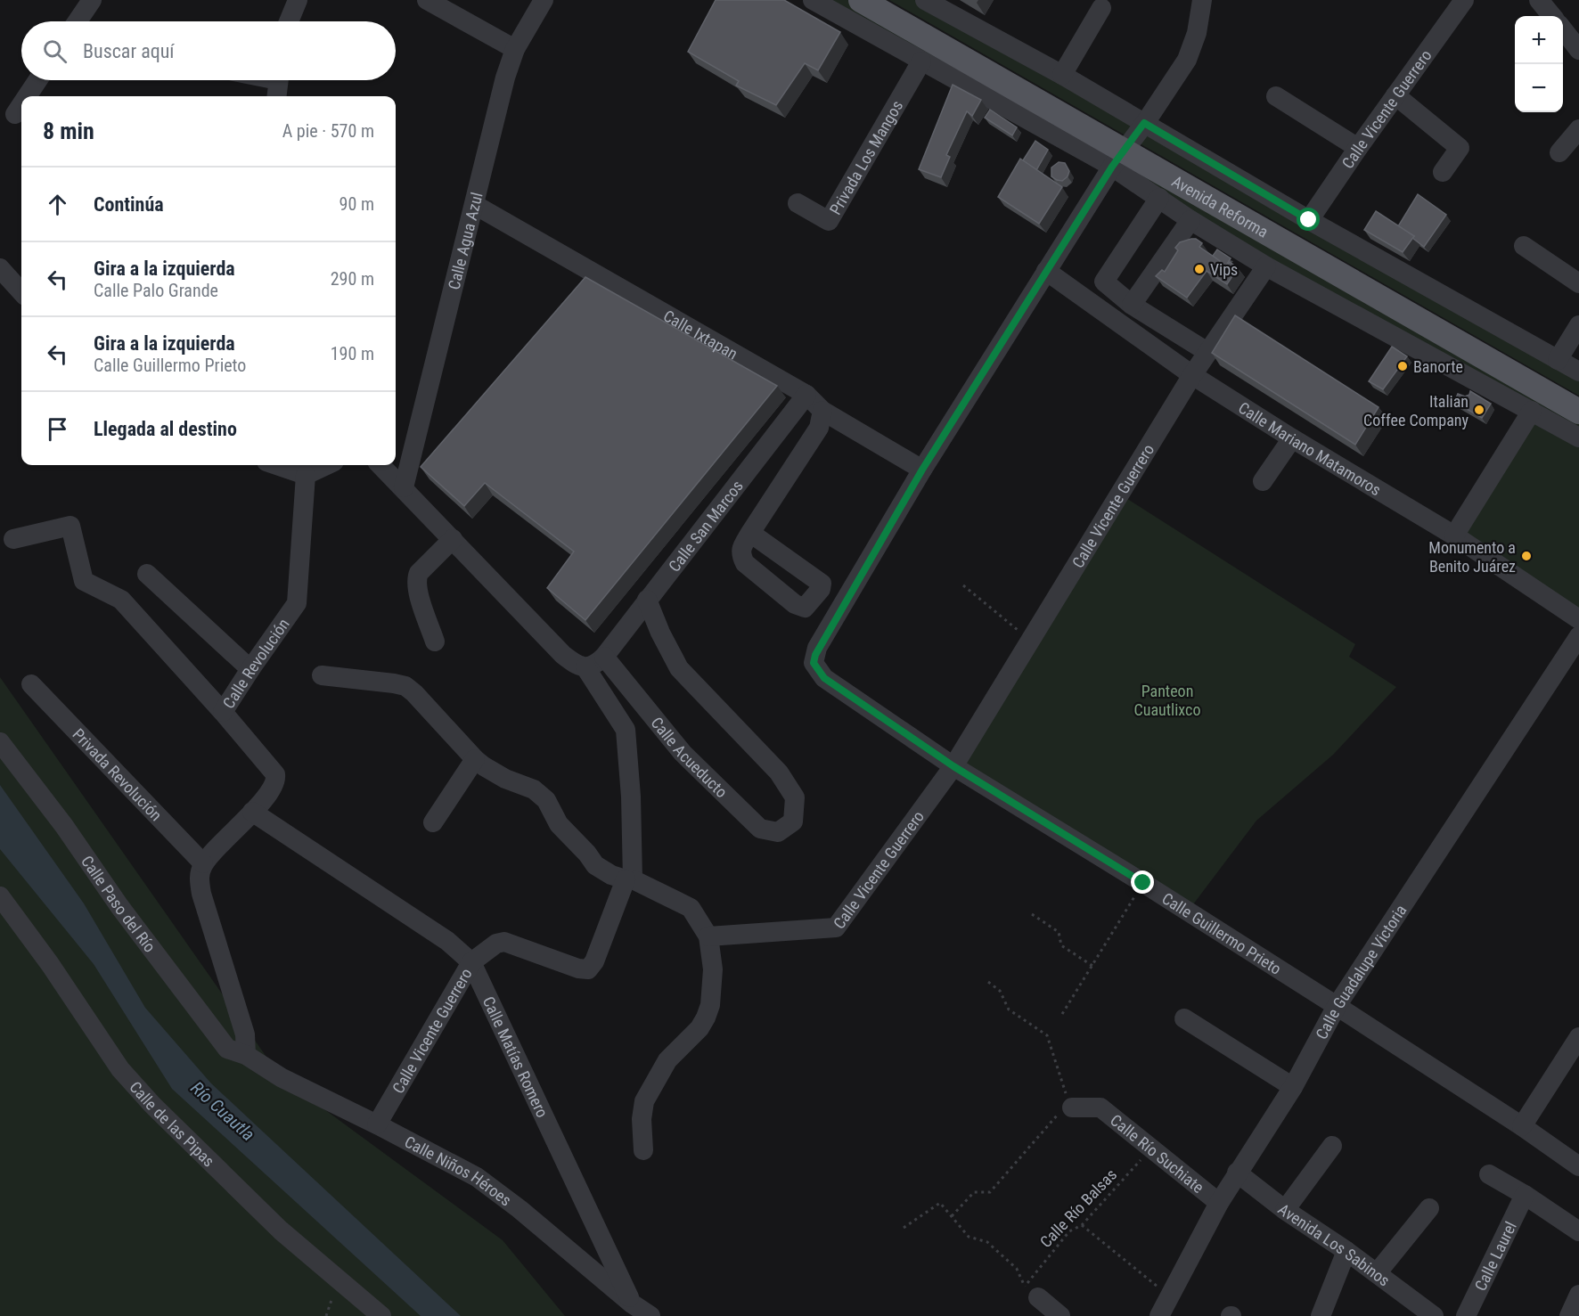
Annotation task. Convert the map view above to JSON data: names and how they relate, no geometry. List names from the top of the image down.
{
  "streets": {
    "main road": ["Avenida Reforma"],
    "street": [
      "Calle Vicente Guerrero",
      "Privada Los Mangos",
      "Calle Agua Azul",
      "Calle Ixtapan",
      "Calle Mariano Matamoros",
      "Calle San Marcos",
      "Calle Revolución",
      "Calle Acueducto",
      "Privada Revolución",
      "Calle Paso del Río",
      "Calle Guillermo Prieto",
      "Calle Guadalupe Victoria",
      "Calle Matías Romero",
      "Calle de las Pipas",
      "Calle Río Suchiate",
      "Calle Niños Héroes",
      "Avenida Los Sabinos",
      "Calle Laurel"
    ],
    "path": ["Calle Río Balsas"]
  },
  "crossings": [
    ["Calle Vicente Guerrero", "Calle Mariano Matamoros"],
    ["Calle Vicente Guerrero", "Calle Guillermo Prieto"],
    ["Calle Vicente Guerrero", "Calle Matías Romero"],
    ["Calle Vicente Guerrero", "Calle Niños Héroes"],
    ["Calle Agua Azul", "Calle Ixtapan"],
    ["Calle Ixtapan", "Calle San Marcos"],
    ["Calle Ixtapan", "Calle Guillermo Prieto"],
    ["Calle San Marcos", "Calle Acueducto"],
    ["Calle Revolución", "Privada Revolución"],
    ["Calle Revolución", "Calle Matías Romero"],
    ["Calle Paso del Río", "Calle Niños Héroes"],
    ["Calle Guillermo Prieto", "Calle Guadalupe Victoria"],
    ["Calle Guadalupe Victoria", "Calle Río Suchiate"],
    ["Calle Guadalupe Victoria", "Avenida Los Sabinos"],
    ["Calle Matías Romero", "Calle Niños Héroes"],
    ["Calle Río Suchiate", "Calle Río Balsas"]
  ],
  "water": ["Río Cuautla"],
  "parks": ["Panteon Cuautlixco"],
  "places": [
    "Vips",
    "Banorte",
    "Italian Coffee Company",
    "Monumento a Benito Juárez"
  ],
  "page": {
    "map_buttons": ["+", "−"],
    "search": "Buscar aquí",
    "heading": ["8 min", "A pie · 570 m"],
    "list": [
      ["Continúa", "90 m"],
      ["Gira a la izquierda", "Calle Palo Grande", "290 m"],
      ["Gira a la izquierda", "Calle Guillermo Prieto", "190 m"],
      "Llegada al destino"
    ]
  }
}
